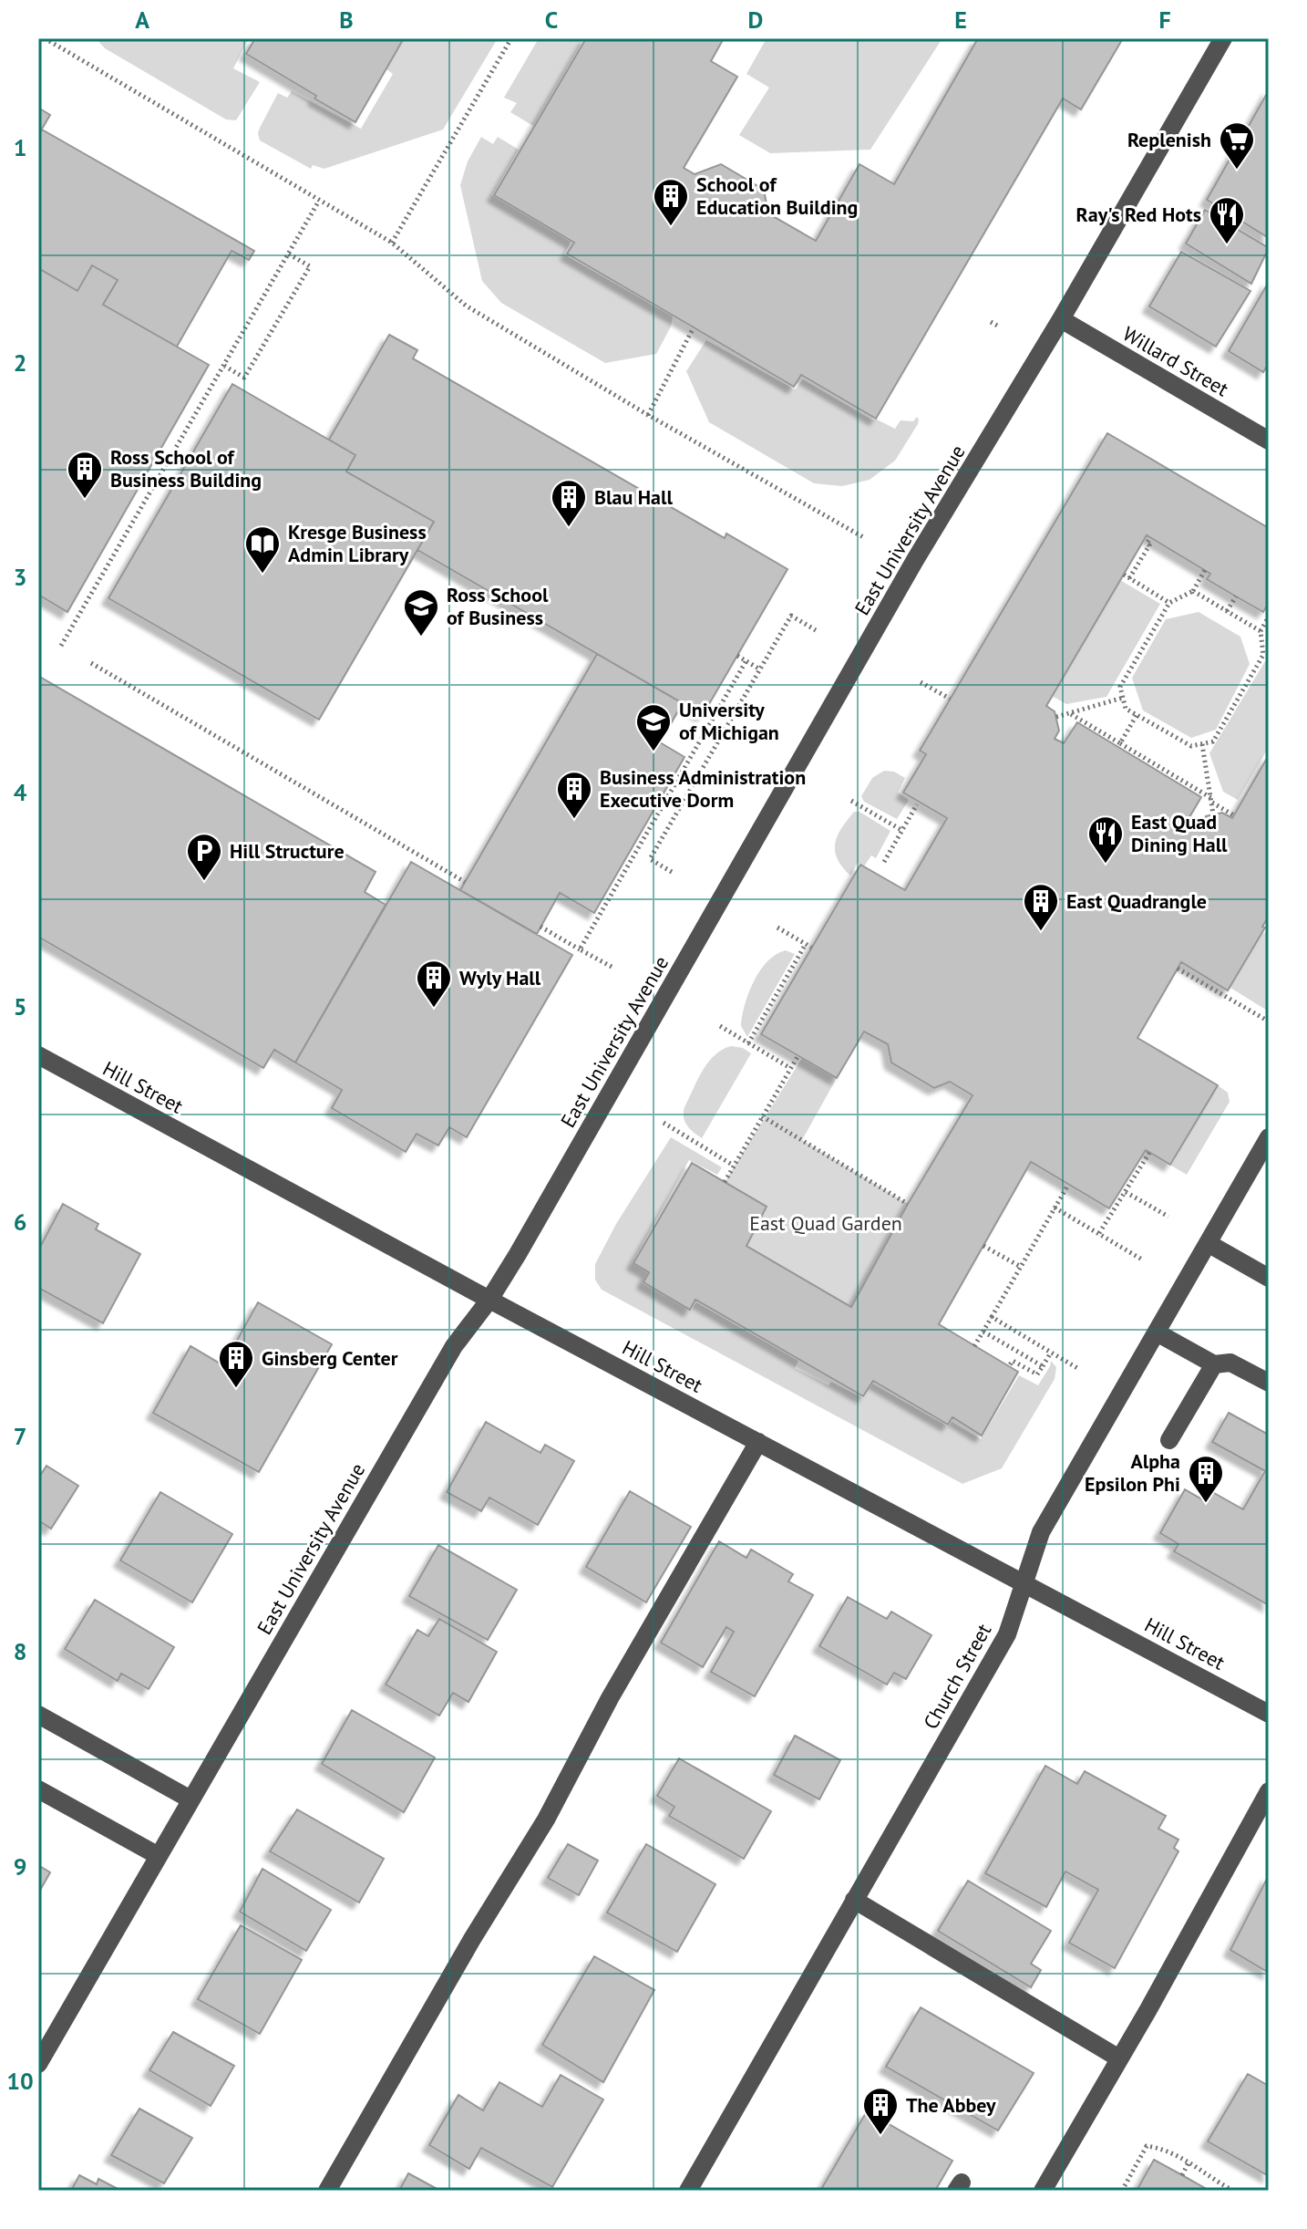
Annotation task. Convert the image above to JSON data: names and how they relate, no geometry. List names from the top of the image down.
{
  "streets": {
    "street": [
      "Willard Street",
      "East University Avenue",
      "Hill Street",
      "Church Street"
    ]
  },
  "crossings": [
    ["Willard Street", "East University Avenue"],
    ["East University Avenue", "Hill Street"],
    ["Hill Street", "Church Street"]
  ],
  "parks": ["East Quad Garden"],
  "places": {
    "supermarket": ["Replenish"],
    "building": [
      "School of Education Building",
      "Ross School of Business Building",
      "Blau Hall",
      "Business Administration Executive Dorm",
      "East Quadrangle",
      "Wyly Hall",
      "Ginsberg Center",
      "Alpha Epsilon Phi",
      "The Abbey"
    ],
    "restaurant": ["Ray's Red Hots", "East Quad Dining Hall"],
    "library": ["Kresge Business Admin Library"],
    "school or university": ["Ross School of Business", "University of Michigan"],
    "parking": ["Hill Structure"]
  },
  "grid": {
    "columns": [
      "A",
      "B",
      "C",
      "D",
      "E",
      "F"
    ],
    "rows": [
      "1",
      "2",
      "3",
      "4",
      "5",
      "6",
      "7",
      "8",
      "9",
      "10"
    ]
  }
}
